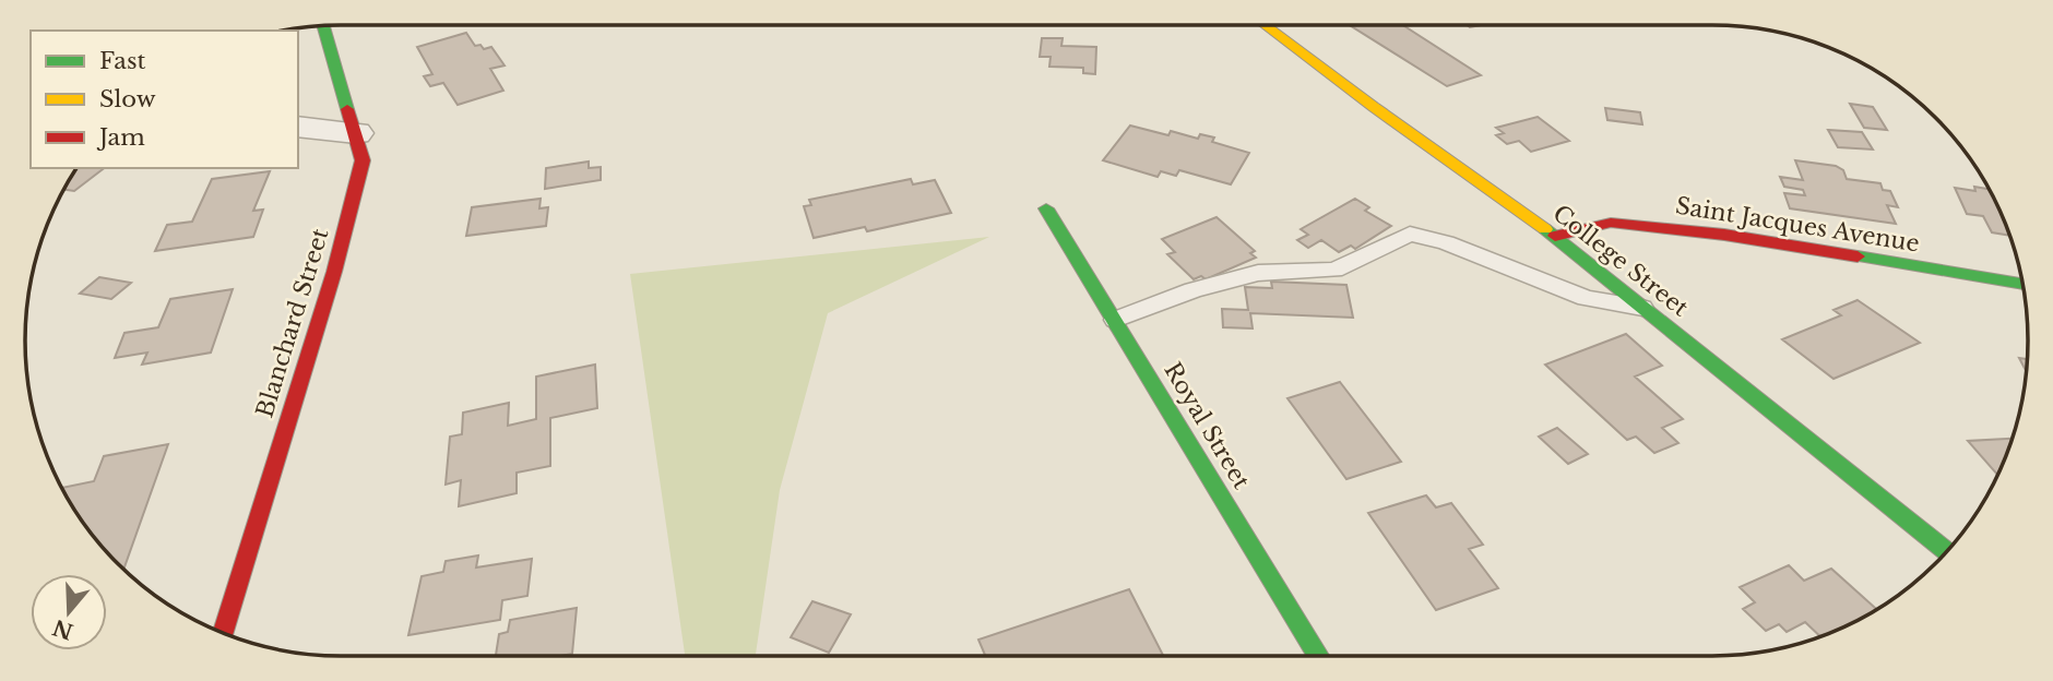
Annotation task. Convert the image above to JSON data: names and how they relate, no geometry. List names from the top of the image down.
{
  "streets": {
    "street": [
      "Saint Jacques Avenue",
      "College Street",
      "Blanchard Street",
      "Royal Street"
    ]
  },
  "crossings": [
    ["Saint Jacques Avenue", "College Street"]
  ],
  "legend": ["Fast", "Slow", "Jam"],
  "north": "bottom"
}
